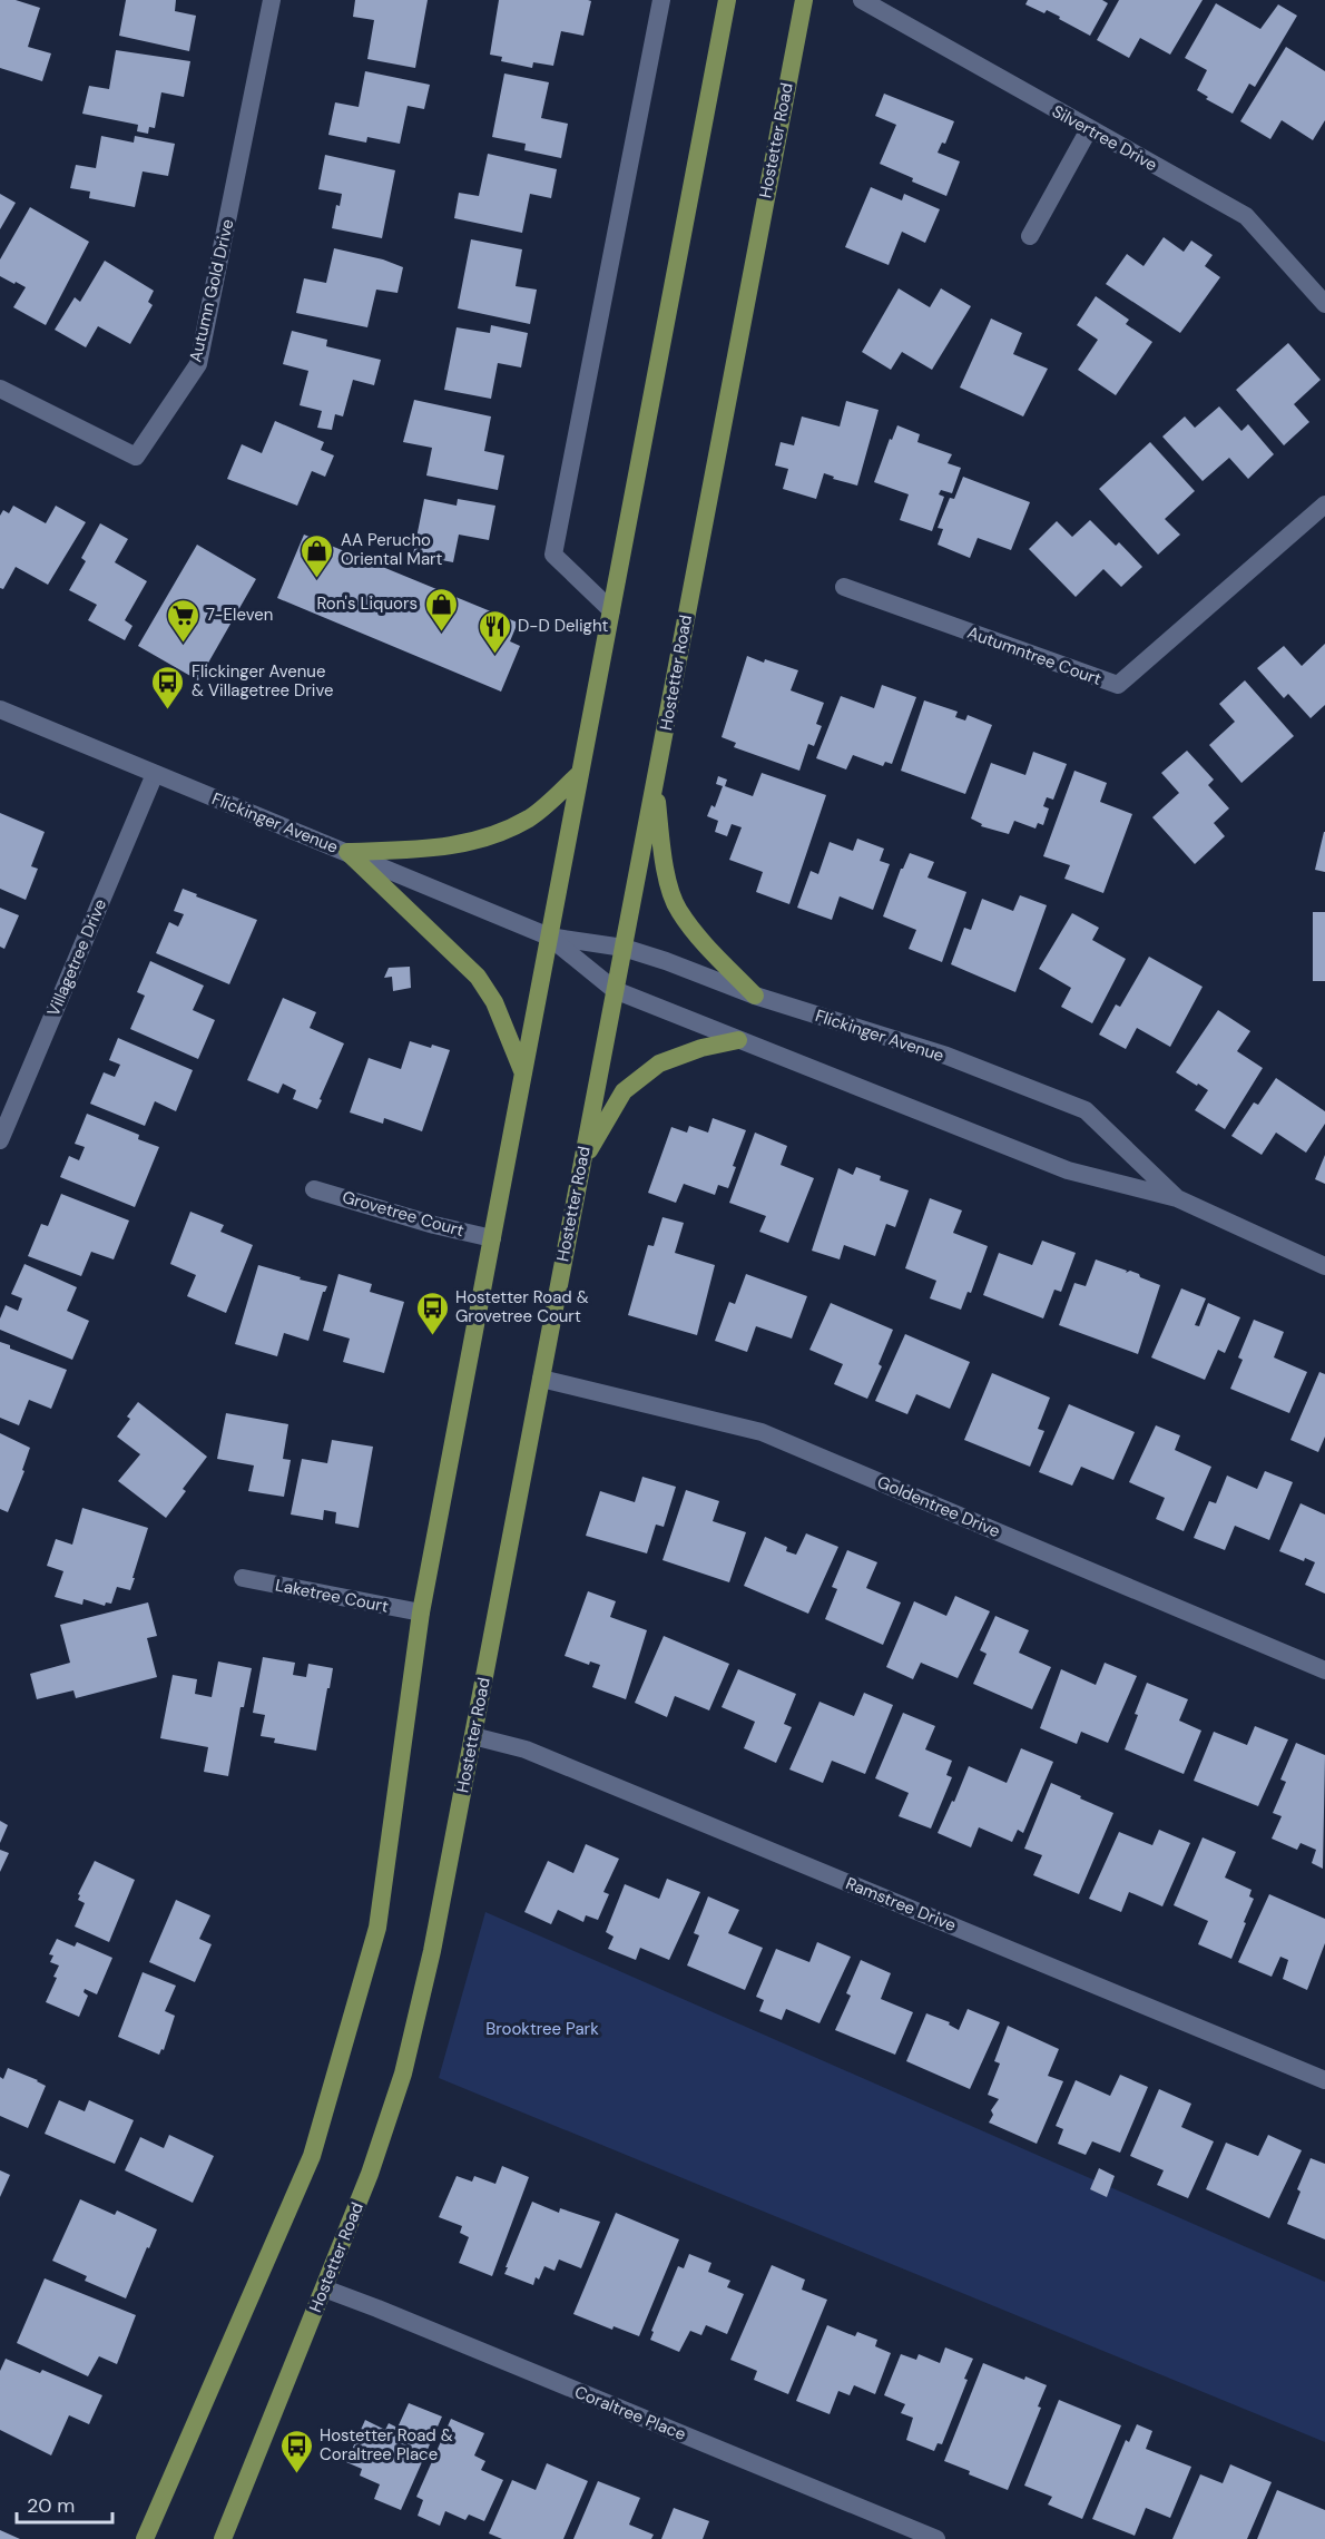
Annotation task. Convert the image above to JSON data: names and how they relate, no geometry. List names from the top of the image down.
{
  "streets": {
    "main road": ["Hostetter Road"],
    "street": [
      "Silvertree Drive",
      "Autumn Gold Drive",
      "Autumntree Court",
      "Flickinger Avenue",
      "Villagetree Drive",
      "Grovetree Court",
      "Goldentree Drive",
      "Laketree Court",
      "Ramstree Drive",
      "Coraltree Place"
    ]
  },
  "crossings": [
    ["Hostetter Road", "Flickinger Avenue"],
    ["Hostetter Road", "Goldentree Drive"],
    ["Hostetter Road", "Ramstree Drive"],
    ["Hostetter Road", "Coraltree Place"],
    ["Flickinger Avenue", "Villagetree Drive"]
  ],
  "parks": ["Brooktree Park"],
  "places": {
    "shop": ["AA Perucho Oriental Mart", "Ron's Liquors"],
    "supermarket": ["7-Eleven"],
    "restaurant": ["D-D Delight"],
    "bus stop": ["Flickinger Avenue & Villagetree Drive", "Hostetter Road & Grovetree Court", "Hostetter Road & Coraltree Place"]
  },
  "scale_bar": "20 m"
}
